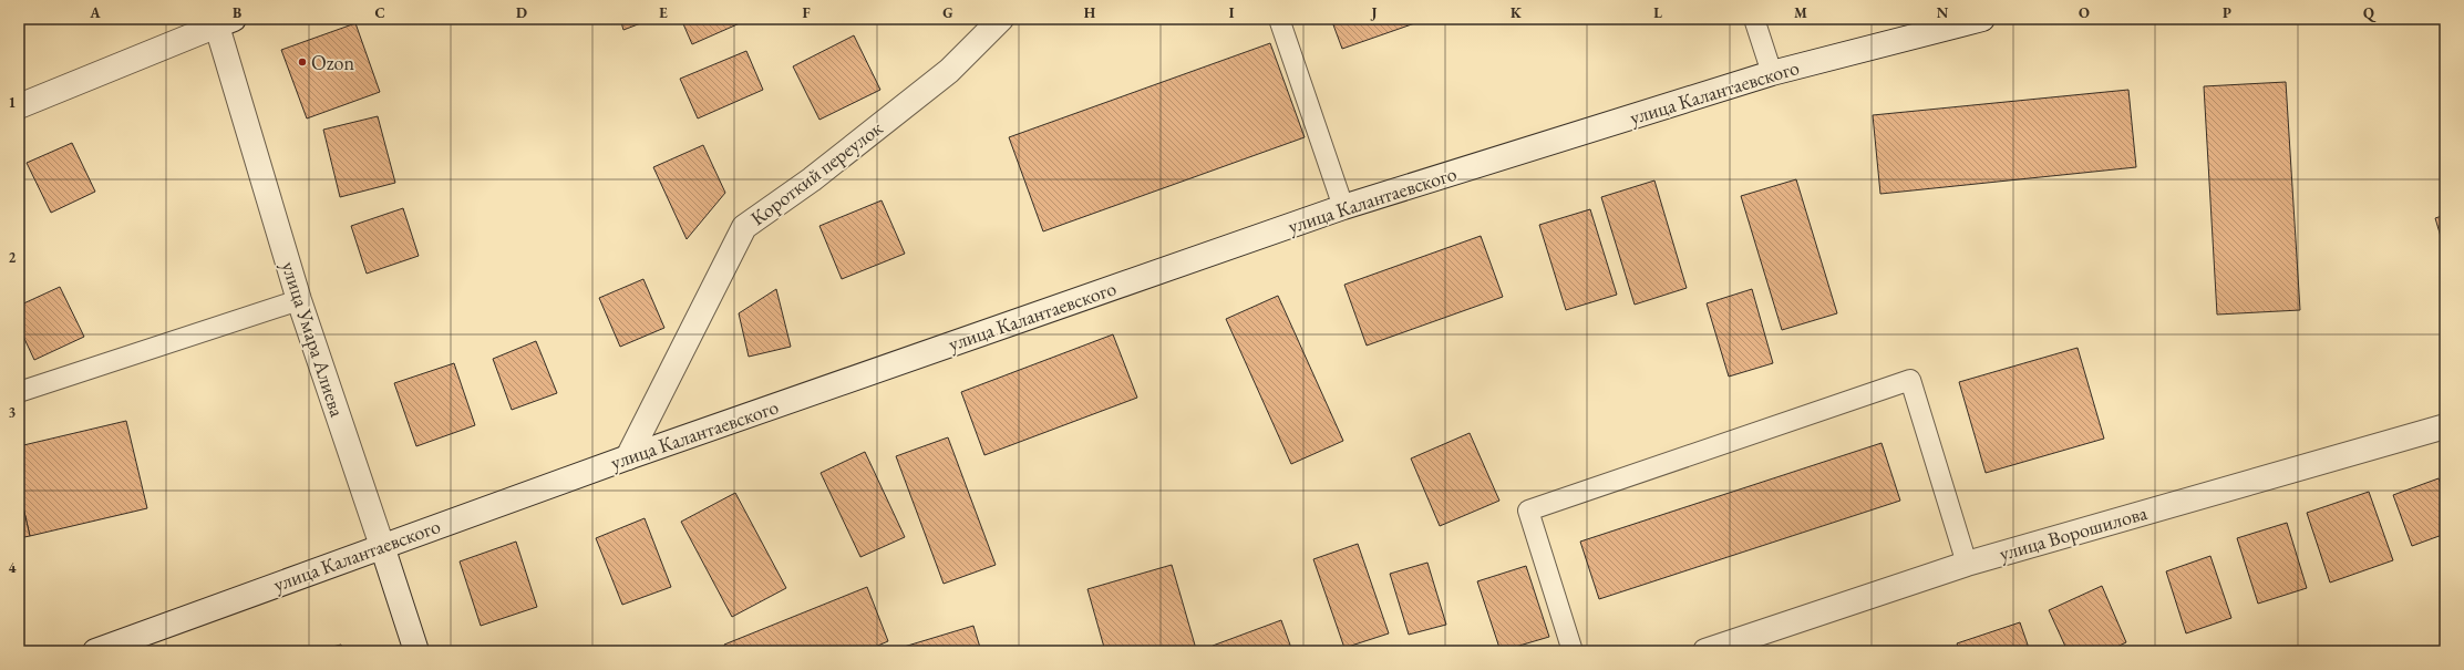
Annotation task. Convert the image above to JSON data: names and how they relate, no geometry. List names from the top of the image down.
{
  "streets": {
    "street": [
      "улица Калантаевского",
      "Короткий переулок",
      "улица Умара Алиева",
      "улица Ворошилова"
    ]
  },
  "crossings": [
    ["улица Калантаевского", "Короткий переулок"],
    ["улица Калантаевского", "улица Умара Алиева"]
  ],
  "places": ["Ozon"],
  "grid": {
    "columns": [
      "A",
      "B",
      "C",
      "D",
      "E",
      "F",
      "G",
      "H",
      "I",
      "J",
      "K",
      "L",
      "M",
      "N",
      "O",
      "P",
      "Q"
    ],
    "rows": [
      "1",
      "2",
      "3",
      "4"
    ]
  }
}
